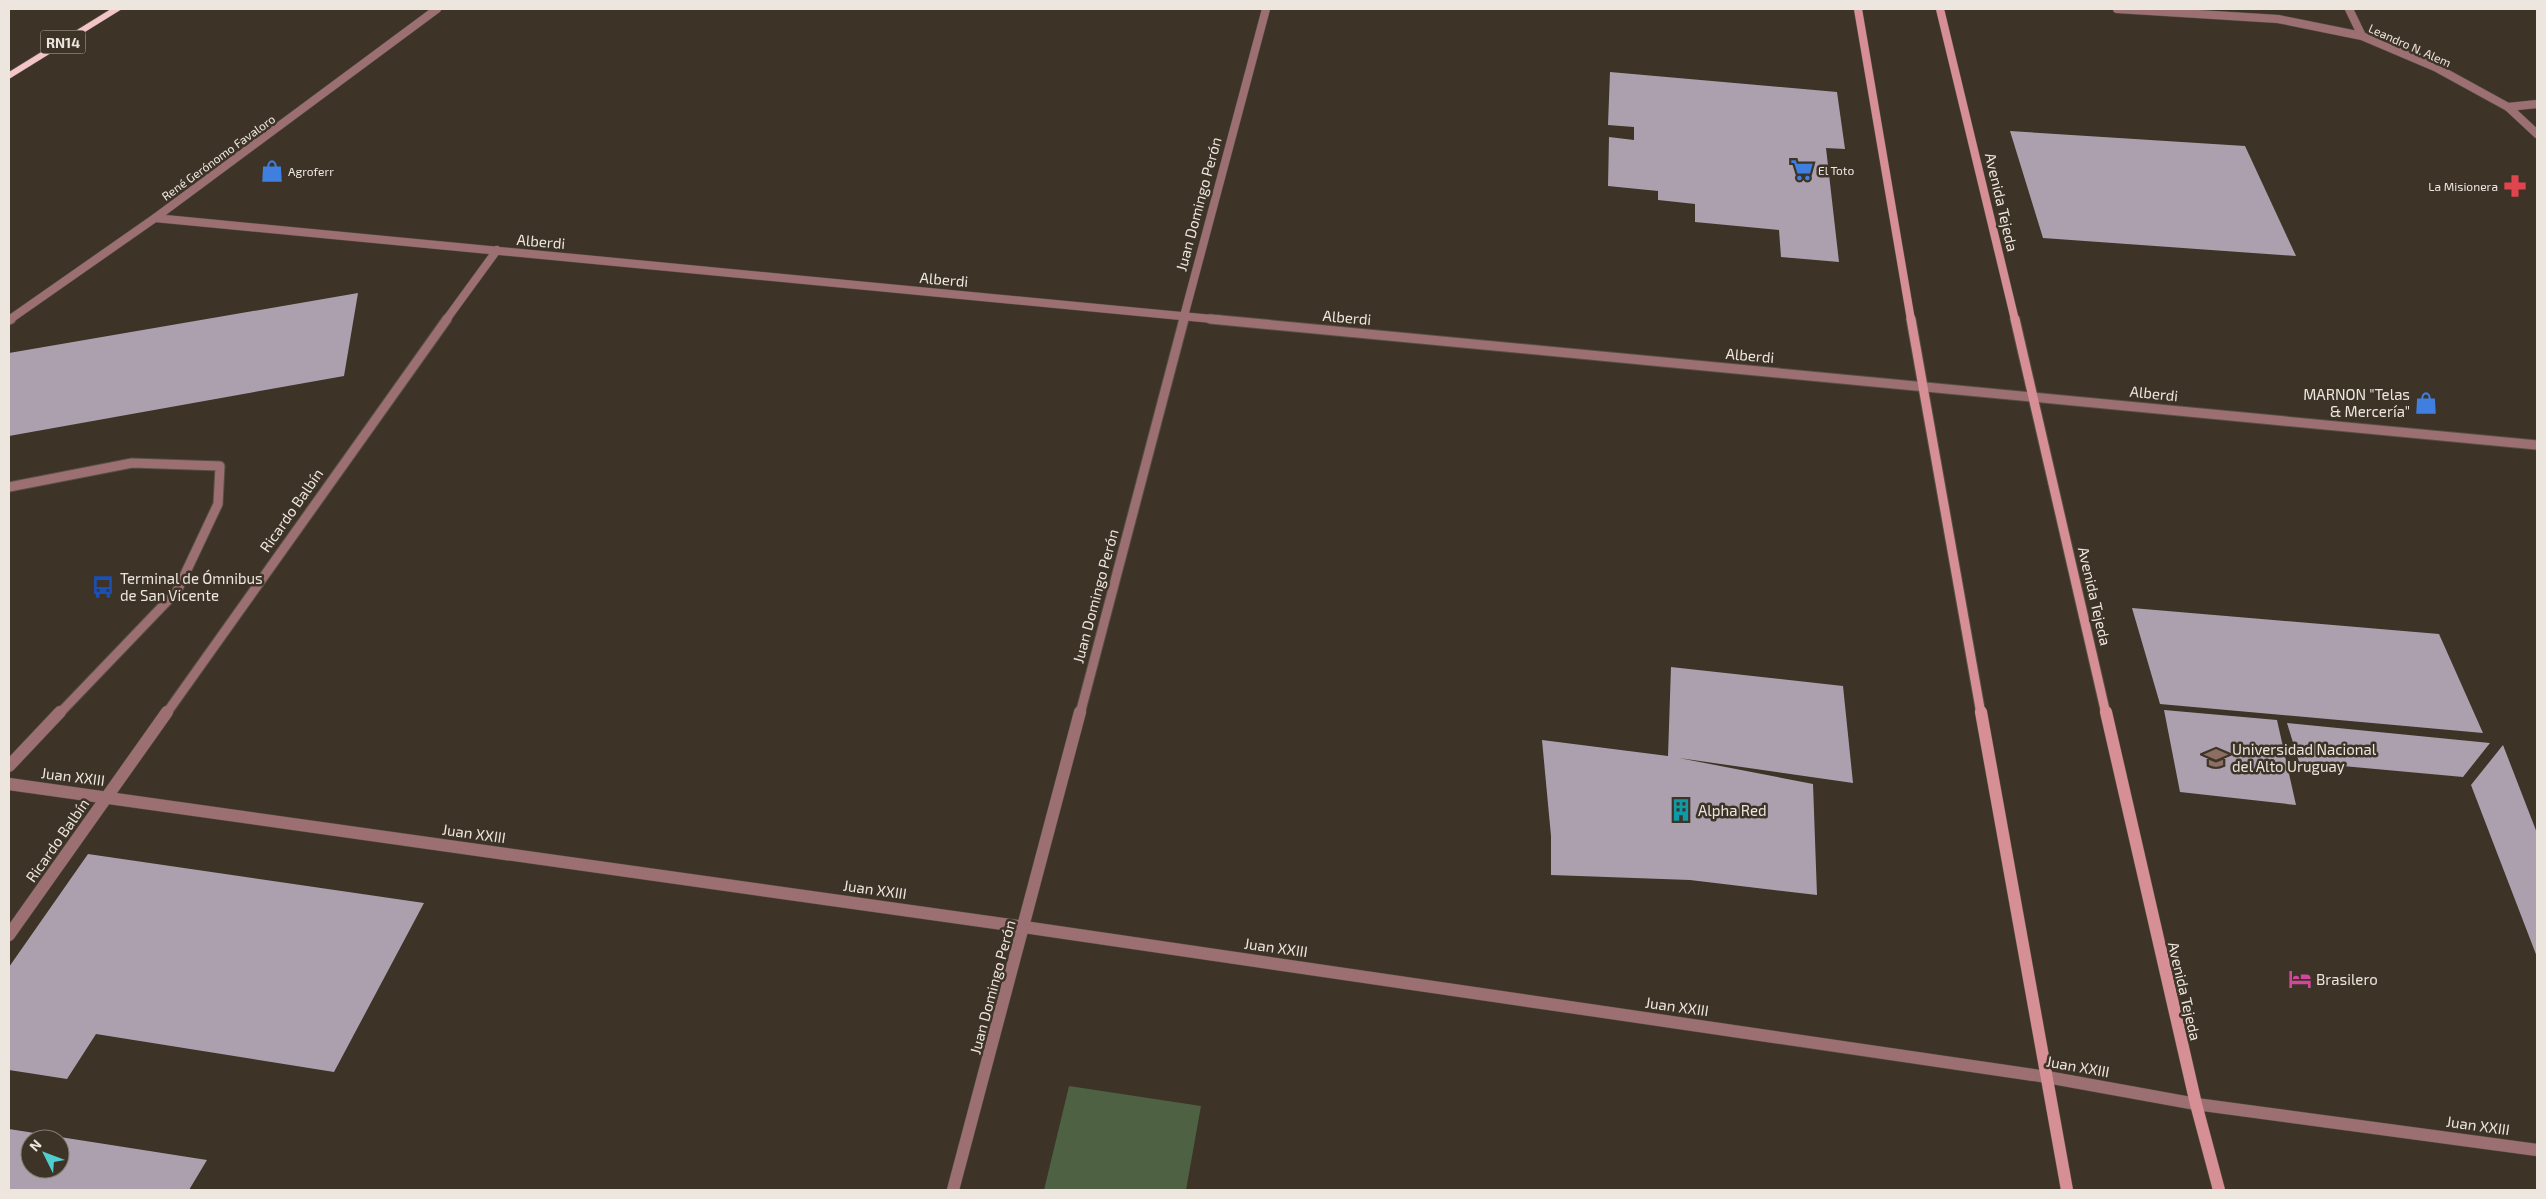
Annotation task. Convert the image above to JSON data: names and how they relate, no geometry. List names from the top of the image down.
{
  "streets": {
    "highway": ["RN14"],
    "main road": ["Avenida Tejeda"],
    "street": [
      "Leandro N. Alem",
      "René Gerónomo Favaloro",
      "Juan Domingo Perón",
      "Alberdi",
      "Ricardo Balbín",
      "Juan XXIII"
    ]
  },
  "crossings": [
    ["René Gerónomo Favaloro", "Alberdi"],
    ["Avenida Tejeda", "Alberdi"],
    ["Avenida Tejeda", "Juan XXIII"],
    ["Juan Domingo Perón", "Alberdi"],
    ["Juan Domingo Perón", "Juan XXIII"],
    ["Alberdi", "Ricardo Balbín"],
    ["Ricardo Balbín", "Juan XXIII"]
  ],
  "places": {
    "supermarket": ["El Toto"],
    "shop": ["Agroferr", "MARNON \"Telas & Mercería\""],
    "pharmacy": ["La Misionera"],
    "bus stop": ["Terminal de Ómnibus de San Vicente"],
    "school or university": ["Universidad Nacional del Alto Uruguay"],
    "building": ["Alpha Red"],
    "hotel": ["Brasilero"]
  },
  "north": "top left"
}
